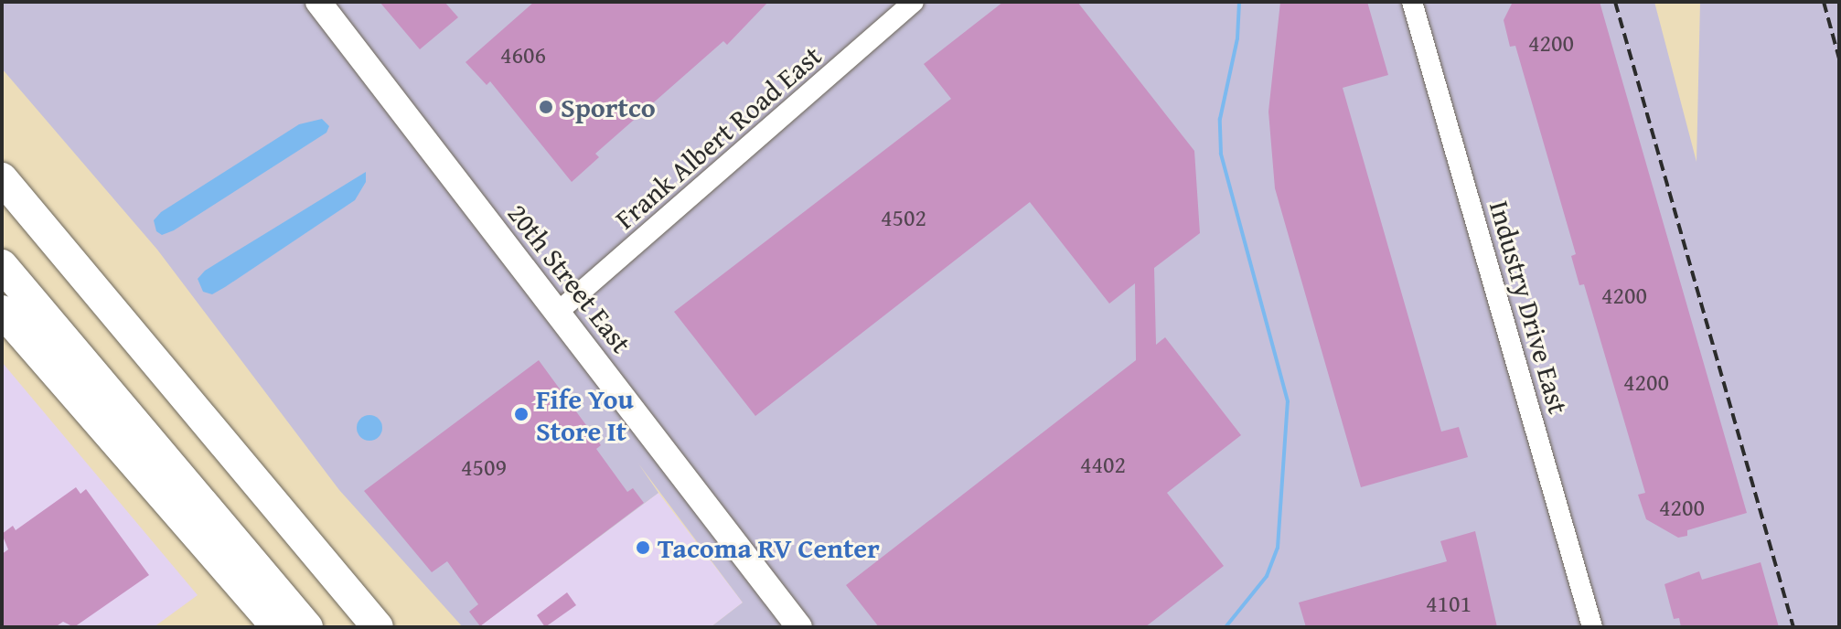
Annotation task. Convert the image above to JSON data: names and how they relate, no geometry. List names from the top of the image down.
{
  "streets": {
    "main road": ["20th Street East"],
    "street": ["Frank Albert Road East", "Industry Drive East"]
  },
  "crossings": [
    ["Frank Albert Road East", "20th Street East"]
  ],
  "places": ["Sportco", "Fife You Store It", "Tacoma RV Center"],
  "house_numbers": [
    "4200",
    "4606",
    "4502",
    "4200",
    "4200",
    "4402",
    "4509",
    "4200",
    "4101"
  ]
}
